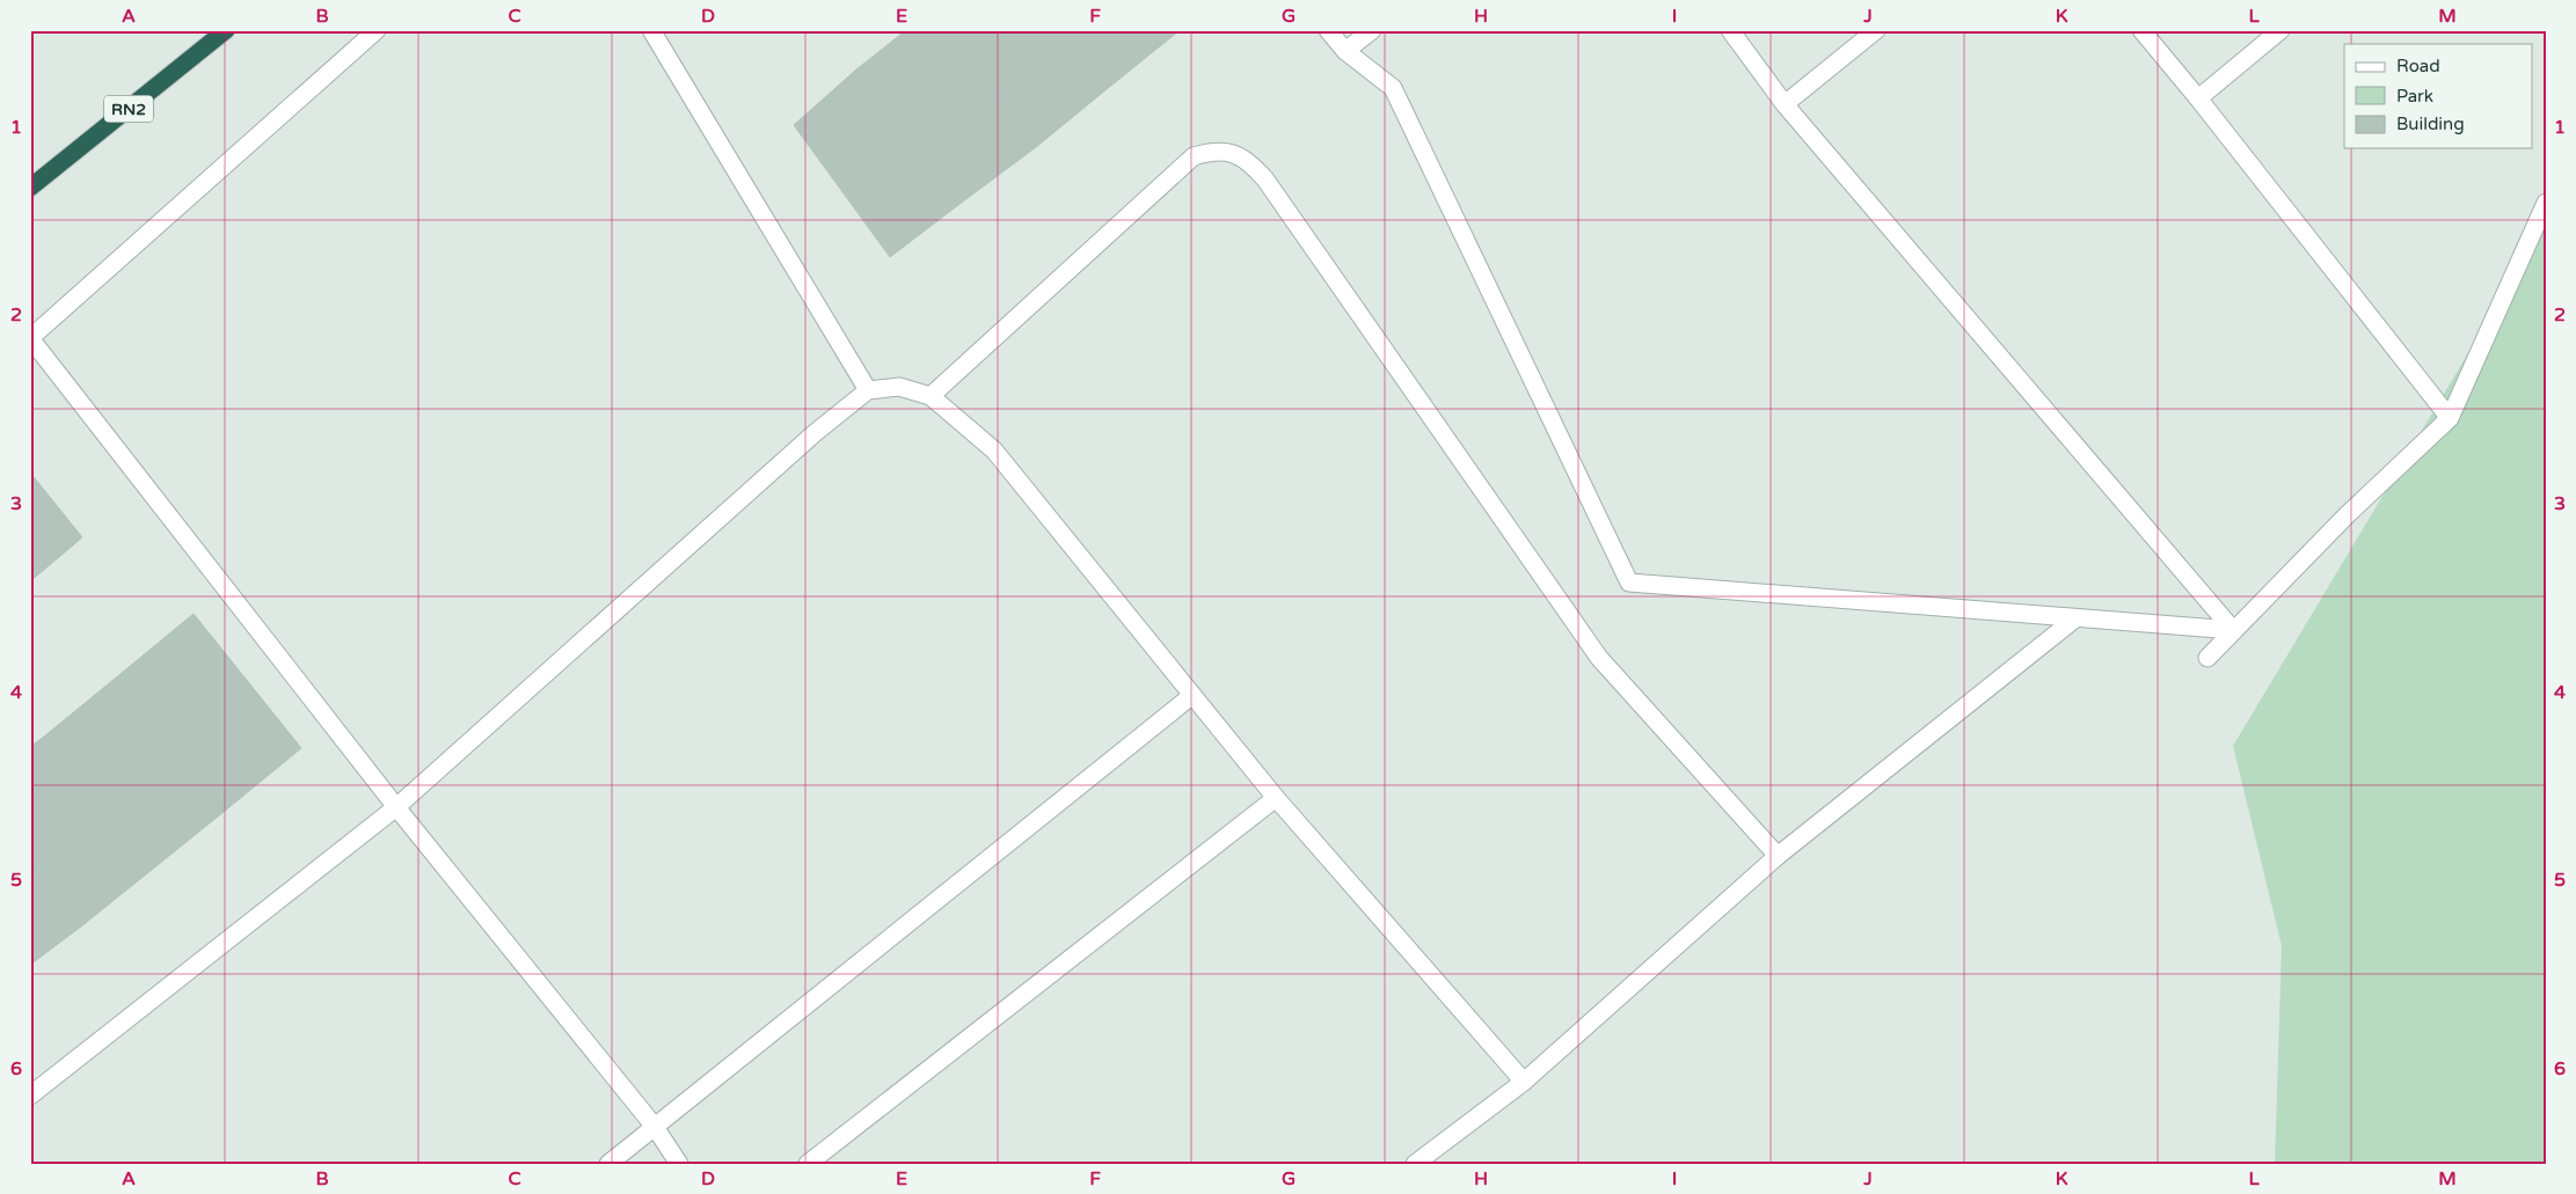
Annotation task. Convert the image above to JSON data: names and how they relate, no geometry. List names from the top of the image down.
{
  "streets": {
    "highway": ["RN2"]
  },
  "legend": ["Road", "Park", "Building"],
  "grid": {
    "columns": [
      "A",
      "B",
      "C",
      "D",
      "E",
      "F",
      "G",
      "H",
      "I",
      "J",
      "K",
      "L",
      "M"
    ],
    "rows": [
      "1",
      "2",
      "3",
      "4",
      "5",
      "6"
    ]
  }
}
